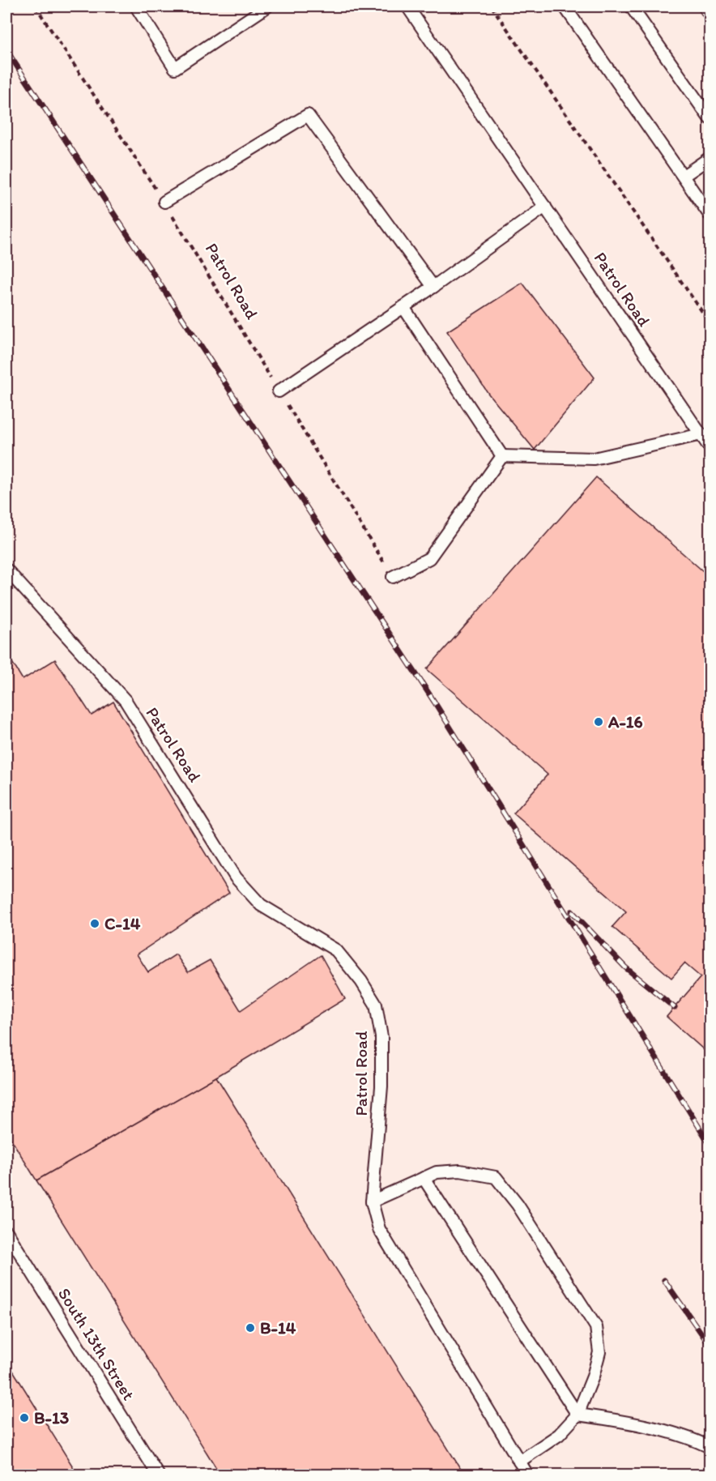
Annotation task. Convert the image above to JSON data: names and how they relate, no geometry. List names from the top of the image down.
{
  "streets": {
    "lane": ["Patrol Road", "South 13th Street"]
  },
  "places": [
    "A-16",
    "C-14",
    "B-14",
    "B-13"
  ]
}
